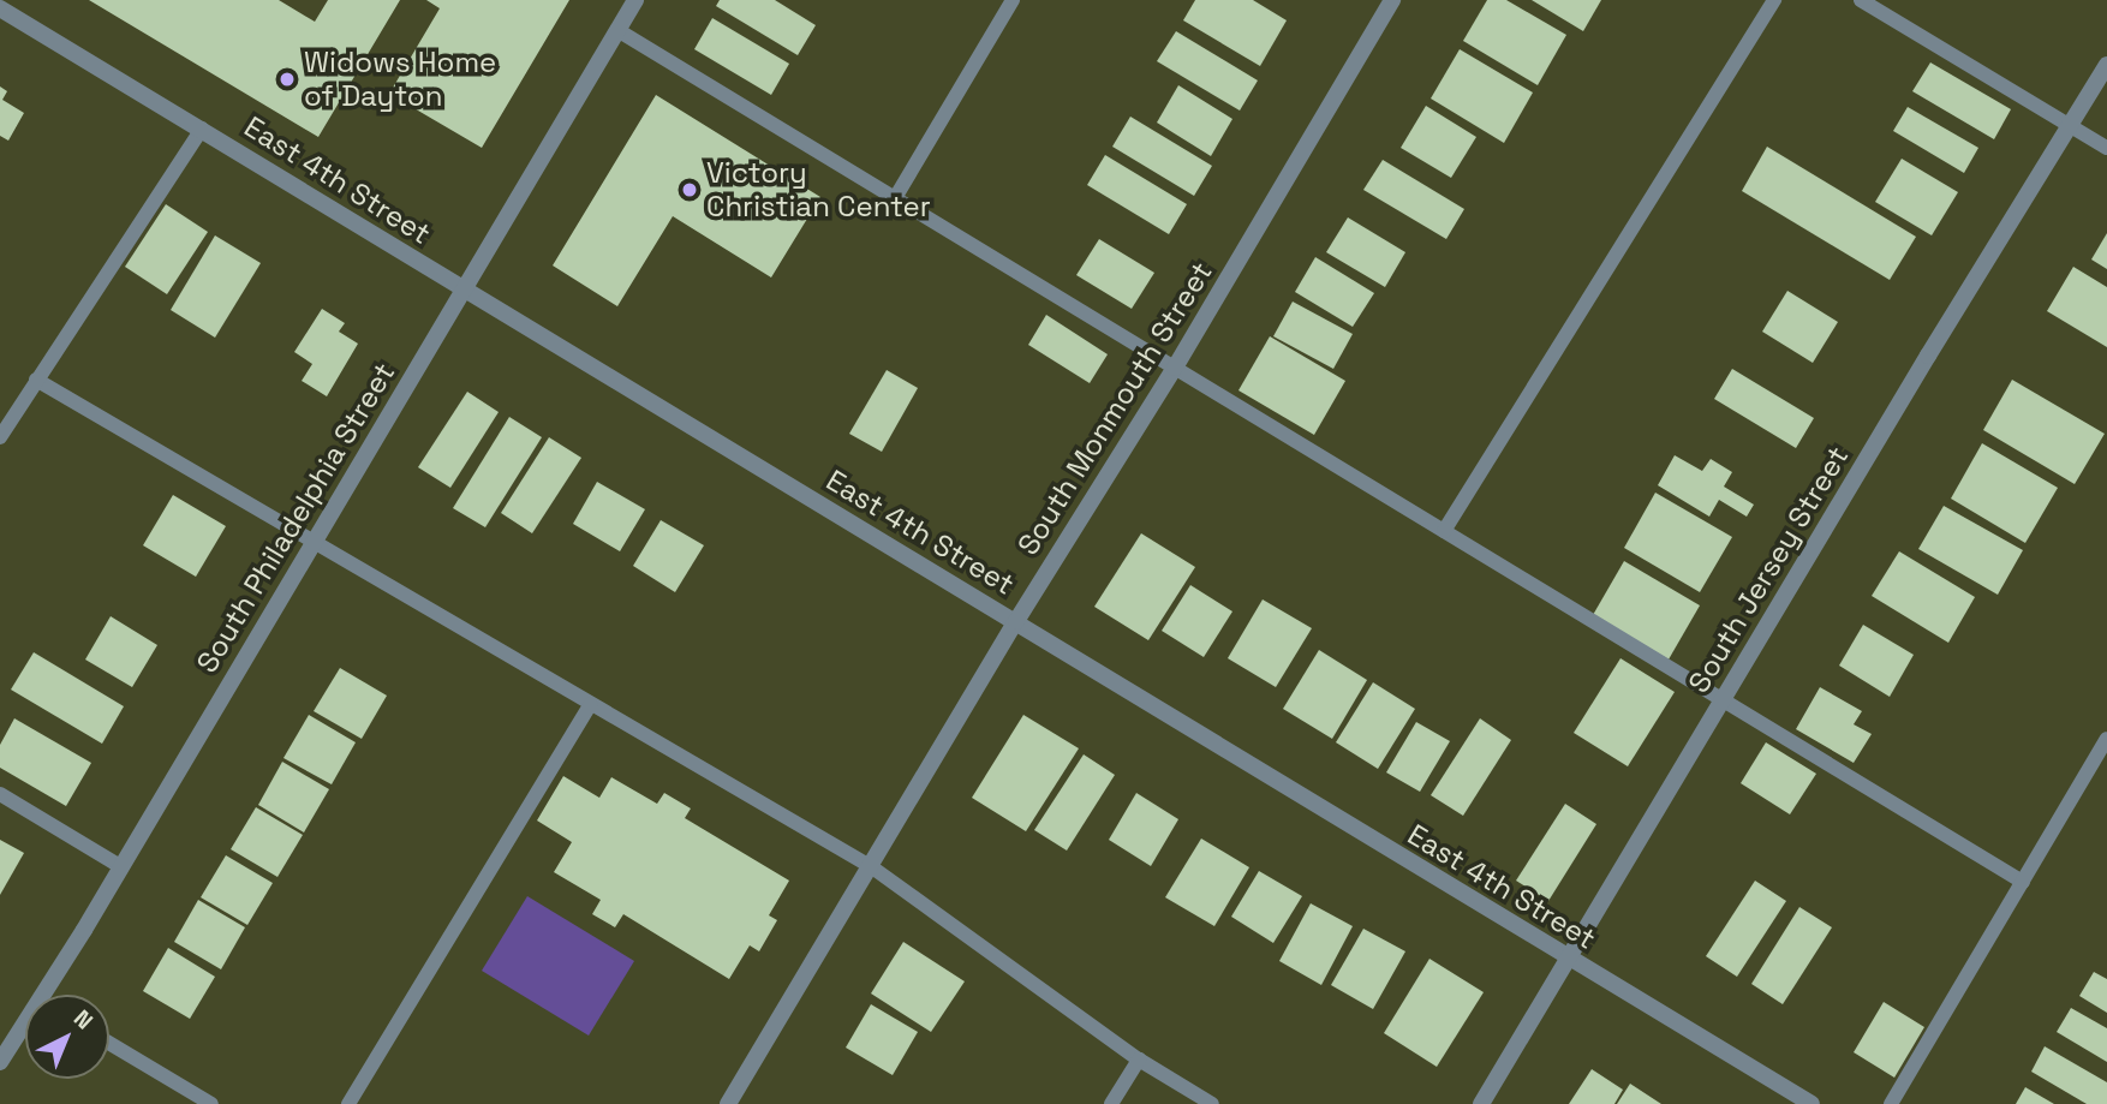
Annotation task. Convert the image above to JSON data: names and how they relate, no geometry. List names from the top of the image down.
{
  "streets": {
    "street": [
      "East 4th Street",
      "South Monmouth Street",
      "South Philadelphia Street",
      "South Jersey Street"
    ]
  },
  "crossings": [
    ["East 4th Street", "South Monmouth Street"],
    ["East 4th Street", "South Philadelphia Street"],
    ["East 4th Street", "South Jersey Street"]
  ],
  "places": ["Widows Home of Dayton", "Victory Christian Center"],
  "north": "top right"
}
